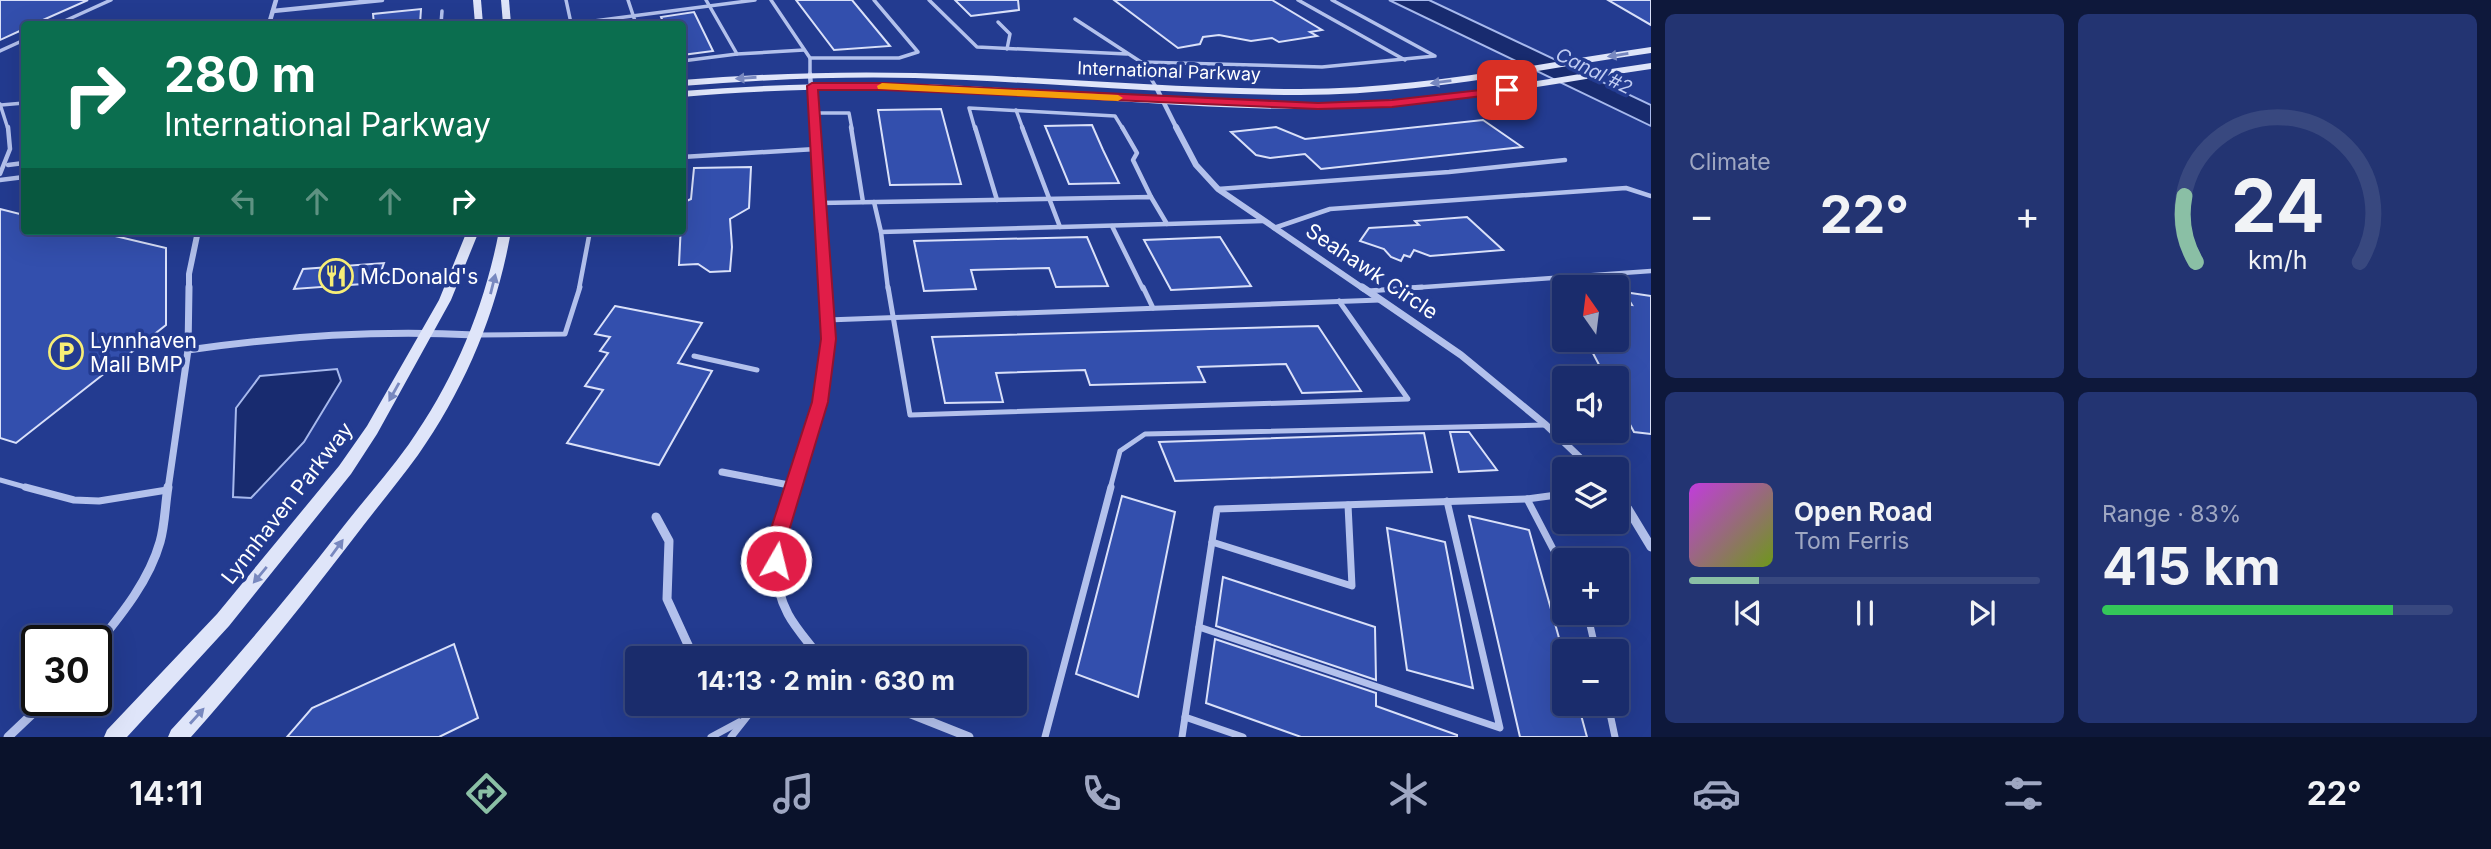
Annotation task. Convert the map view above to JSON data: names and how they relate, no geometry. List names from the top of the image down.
{
  "streets": {
    "main road": ["International Parkway", "Lynnhaven Parkway"],
    "street": ["Seahawk Circle"]
  },
  "crossings": [
    ["International Parkway", "Seahawk Circle"]
  ],
  "water": ["Canal #2"],
  "places": {
    "restaurant": ["McDonald's"],
    "parking": ["Lynnhaven Mall BMP"]
  },
  "north": "top",
  "page": {
    "tile": [
      "Climate",
      ["Range · 83%", "415 km"]
    ],
    "turn": ["280 m", "International Parkway"],
    "heat": ["−", "22°", "+"],
    "map_buttons": ["+", "−"],
    "song": ["Open Road", "Tom Ferris"],
    "limit": "30",
    "trip": "14:13 · 2 min · 630 m",
    "tabs": ["14:11", "22°"],
    "gauge": ["24", "km/h"]
  }
}
